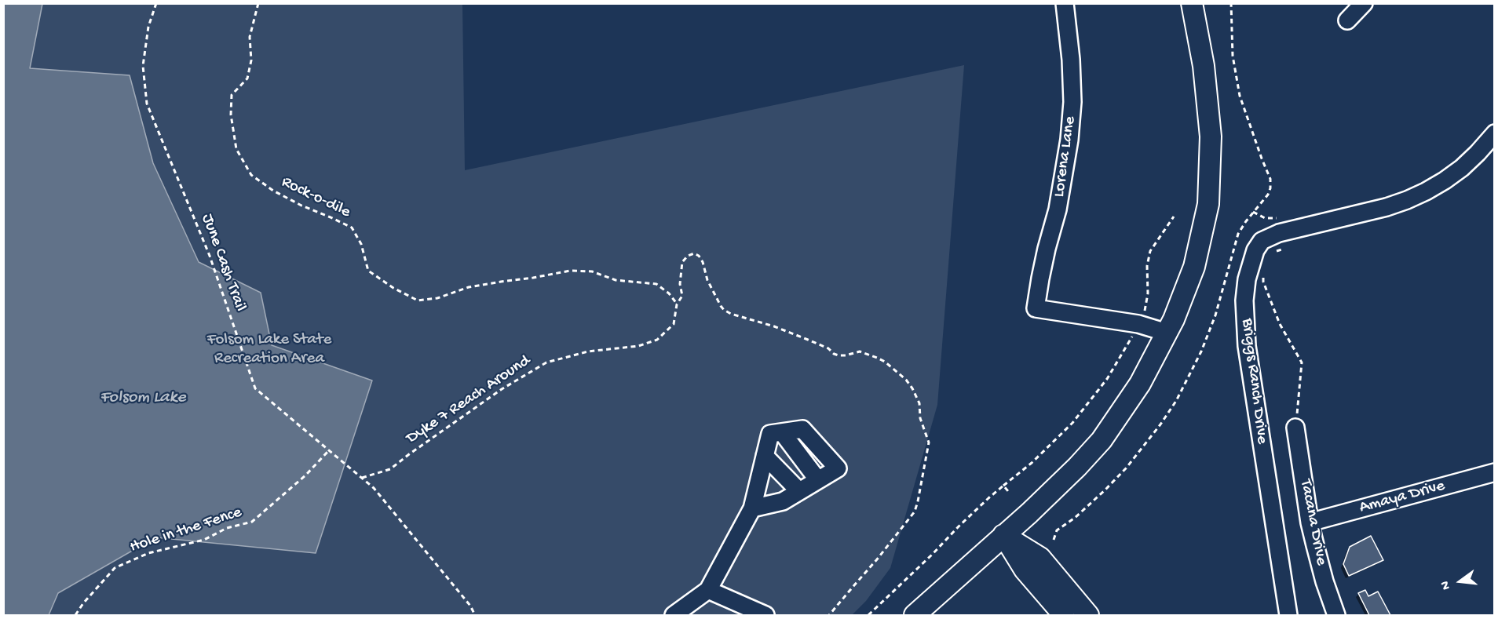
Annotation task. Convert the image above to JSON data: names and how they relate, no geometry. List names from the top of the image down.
{
  "streets": {
    "street": [
      "Lorena Lane",
      "Briggs Ranch Drive",
      "Amaya Drive",
      "Tacana Drive"
    ],
    "path": [
      "Rock-o-dile",
      "June Cash Trail",
      "Dyke 7 Reach Around",
      "Hole in the Fence"
    ]
  },
  "crossings": [
    ["Rock-o-dile", "Dyke 7 Reach Around"],
    ["June Cash Trail", "Dyke 7 Reach Around"],
    ["June Cash Trail", "Hole in the Fence"],
    ["Amaya Drive", "Tacana Drive"]
  ],
  "water": ["Folsom Lake"],
  "parks": ["Folsom Lake State Recreation Area"],
  "north": "left"
}
